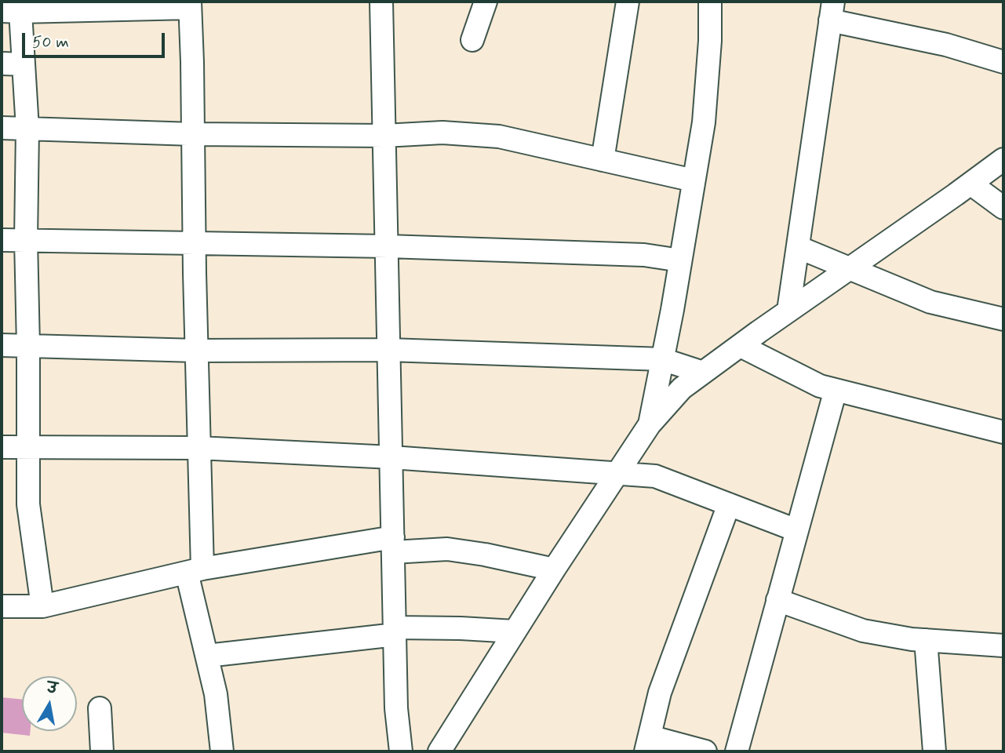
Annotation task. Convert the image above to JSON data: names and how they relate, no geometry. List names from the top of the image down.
{
  "scale_bar": "50 m",
  "north": "top"
}
